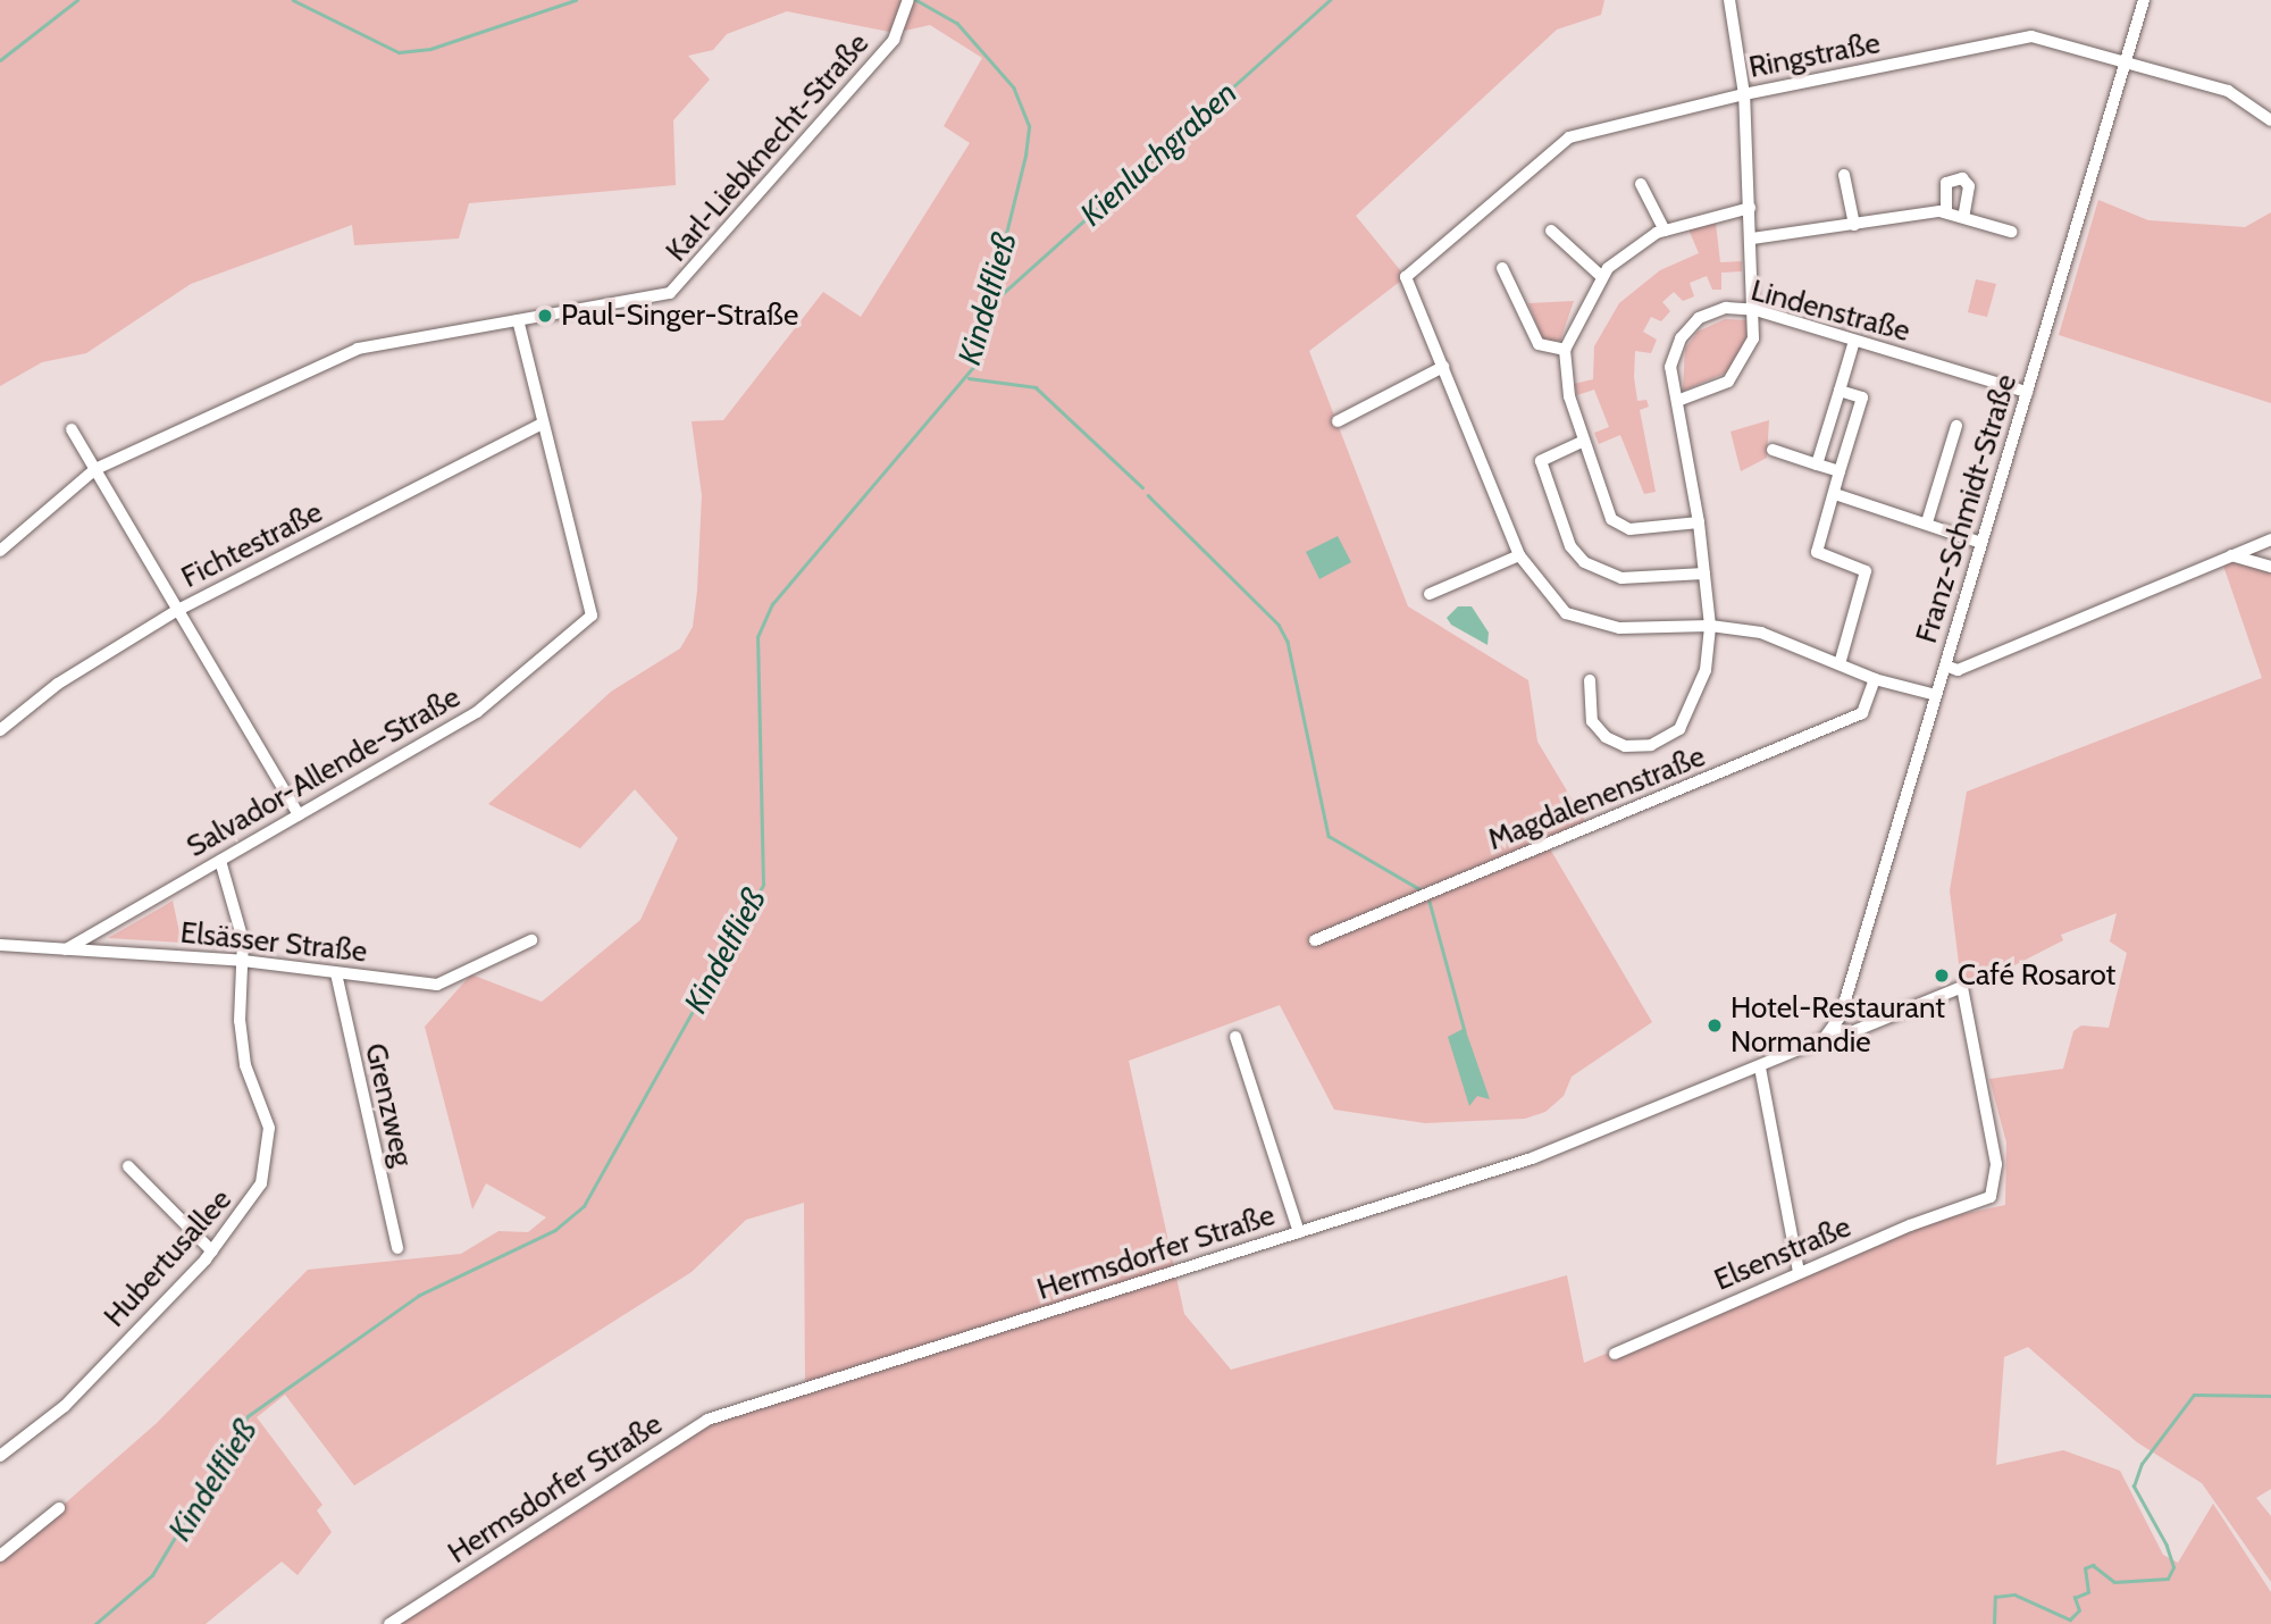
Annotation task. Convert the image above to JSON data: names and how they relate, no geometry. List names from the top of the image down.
{
  "streets": {
    "street": [
      "Ringstraße",
      "Karl-Liebknecht-Straße",
      "Lindenstraße",
      "Franz-Schmidt-Straße",
      "Fichtestraße",
      "Salvador-Allende-Straße",
      "Magdalenenstraße",
      "Elsässer Straße",
      "Grenzweg",
      "Hermsdorfer Straße",
      "Elsenstraße",
      "Hubertusallee"
    ]
  },
  "crossings": [
    ["Ringstraße", "Franz-Schmidt-Straße"],
    ["Lindenstraße", "Franz-Schmidt-Straße"],
    ["Franz-Schmidt-Straße", "Hermsdorfer Straße"],
    ["Fichtestraße", "Salvador-Allende-Straße"],
    ["Salvador-Allende-Straße", "Elsässer Straße"],
    ["Salvador-Allende-Straße", "Hubertusallee"],
    ["Elsässer Straße", "Grenzweg"],
    ["Elsässer Straße", "Hubertusallee"],
    ["Hermsdorfer Straße", "Elsenstraße"]
  ],
  "water": ["Kienluchgraben", "Kindelfließ"],
  "places": ["Paul-Singer-Straße", "Café Rosarot", "Hotel-Restaurant Normandie"]
}
